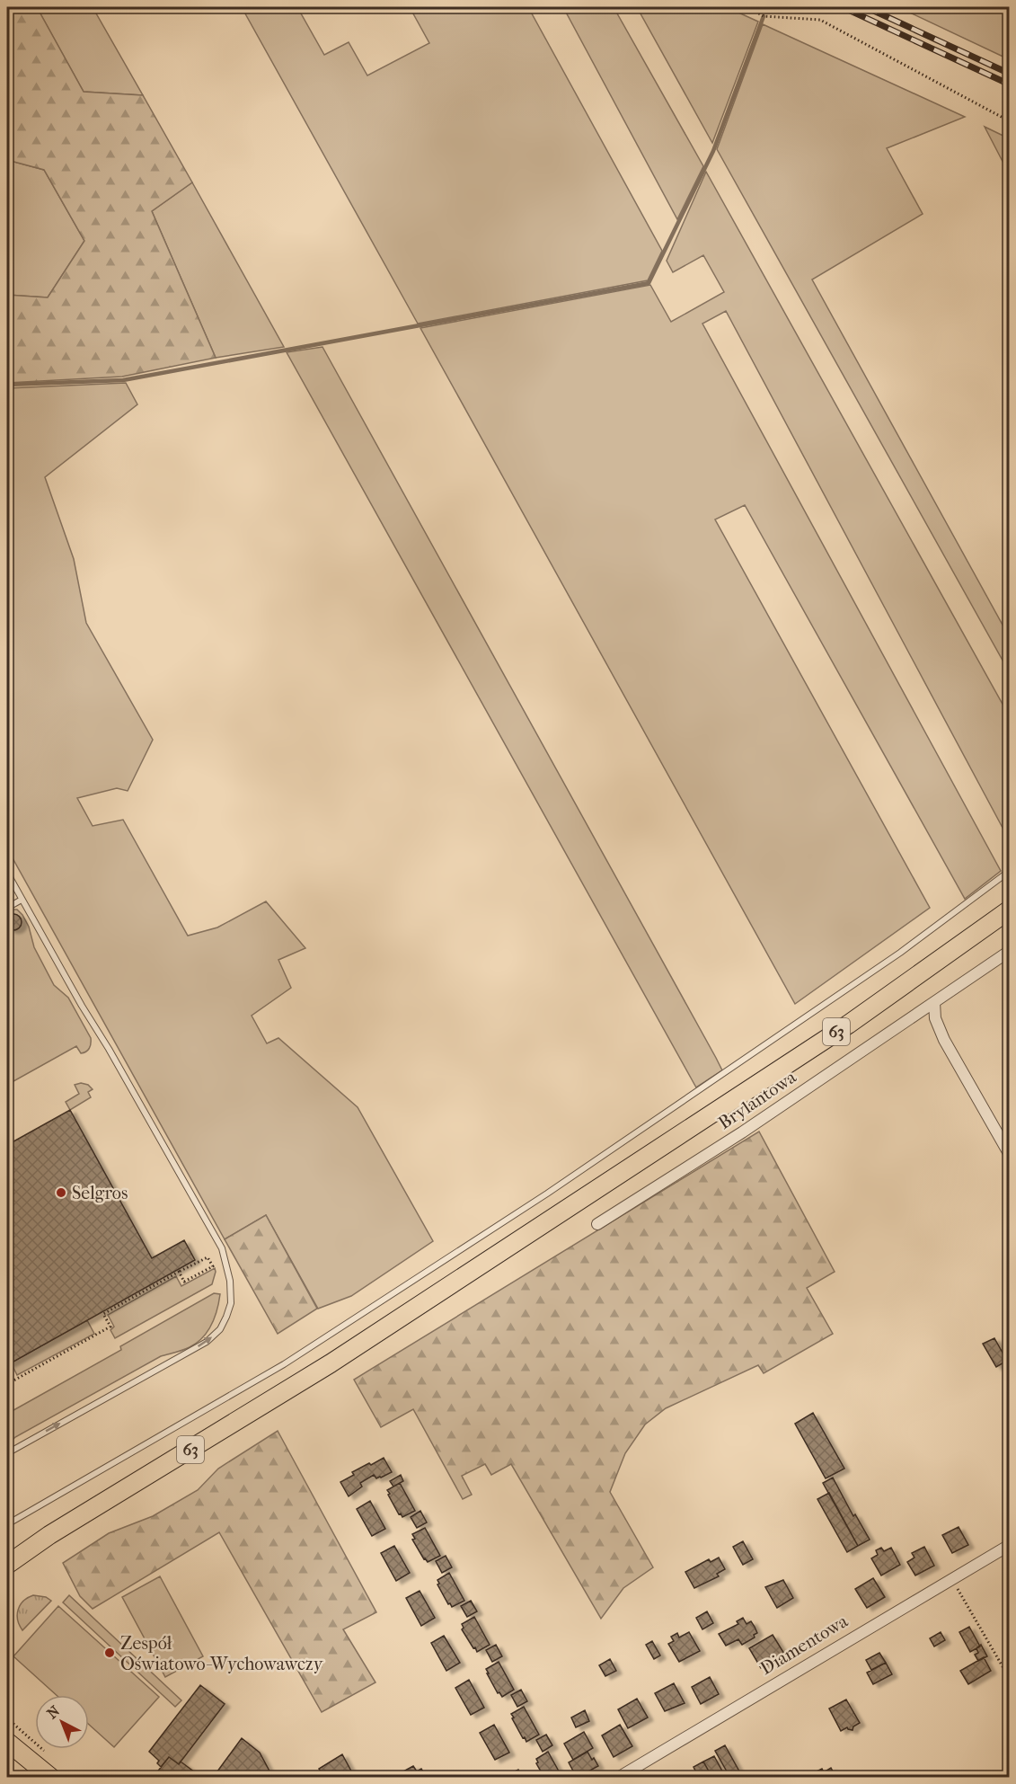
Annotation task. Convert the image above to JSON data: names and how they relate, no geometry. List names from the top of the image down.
{
  "streets": {
    "main road": ["63"],
    "street": ["Brylantowa", "Diamentowa"]
  },
  "places": ["Selgros", "Zespół Oświatowo-Wychowawczy"],
  "north": "top left"
}
